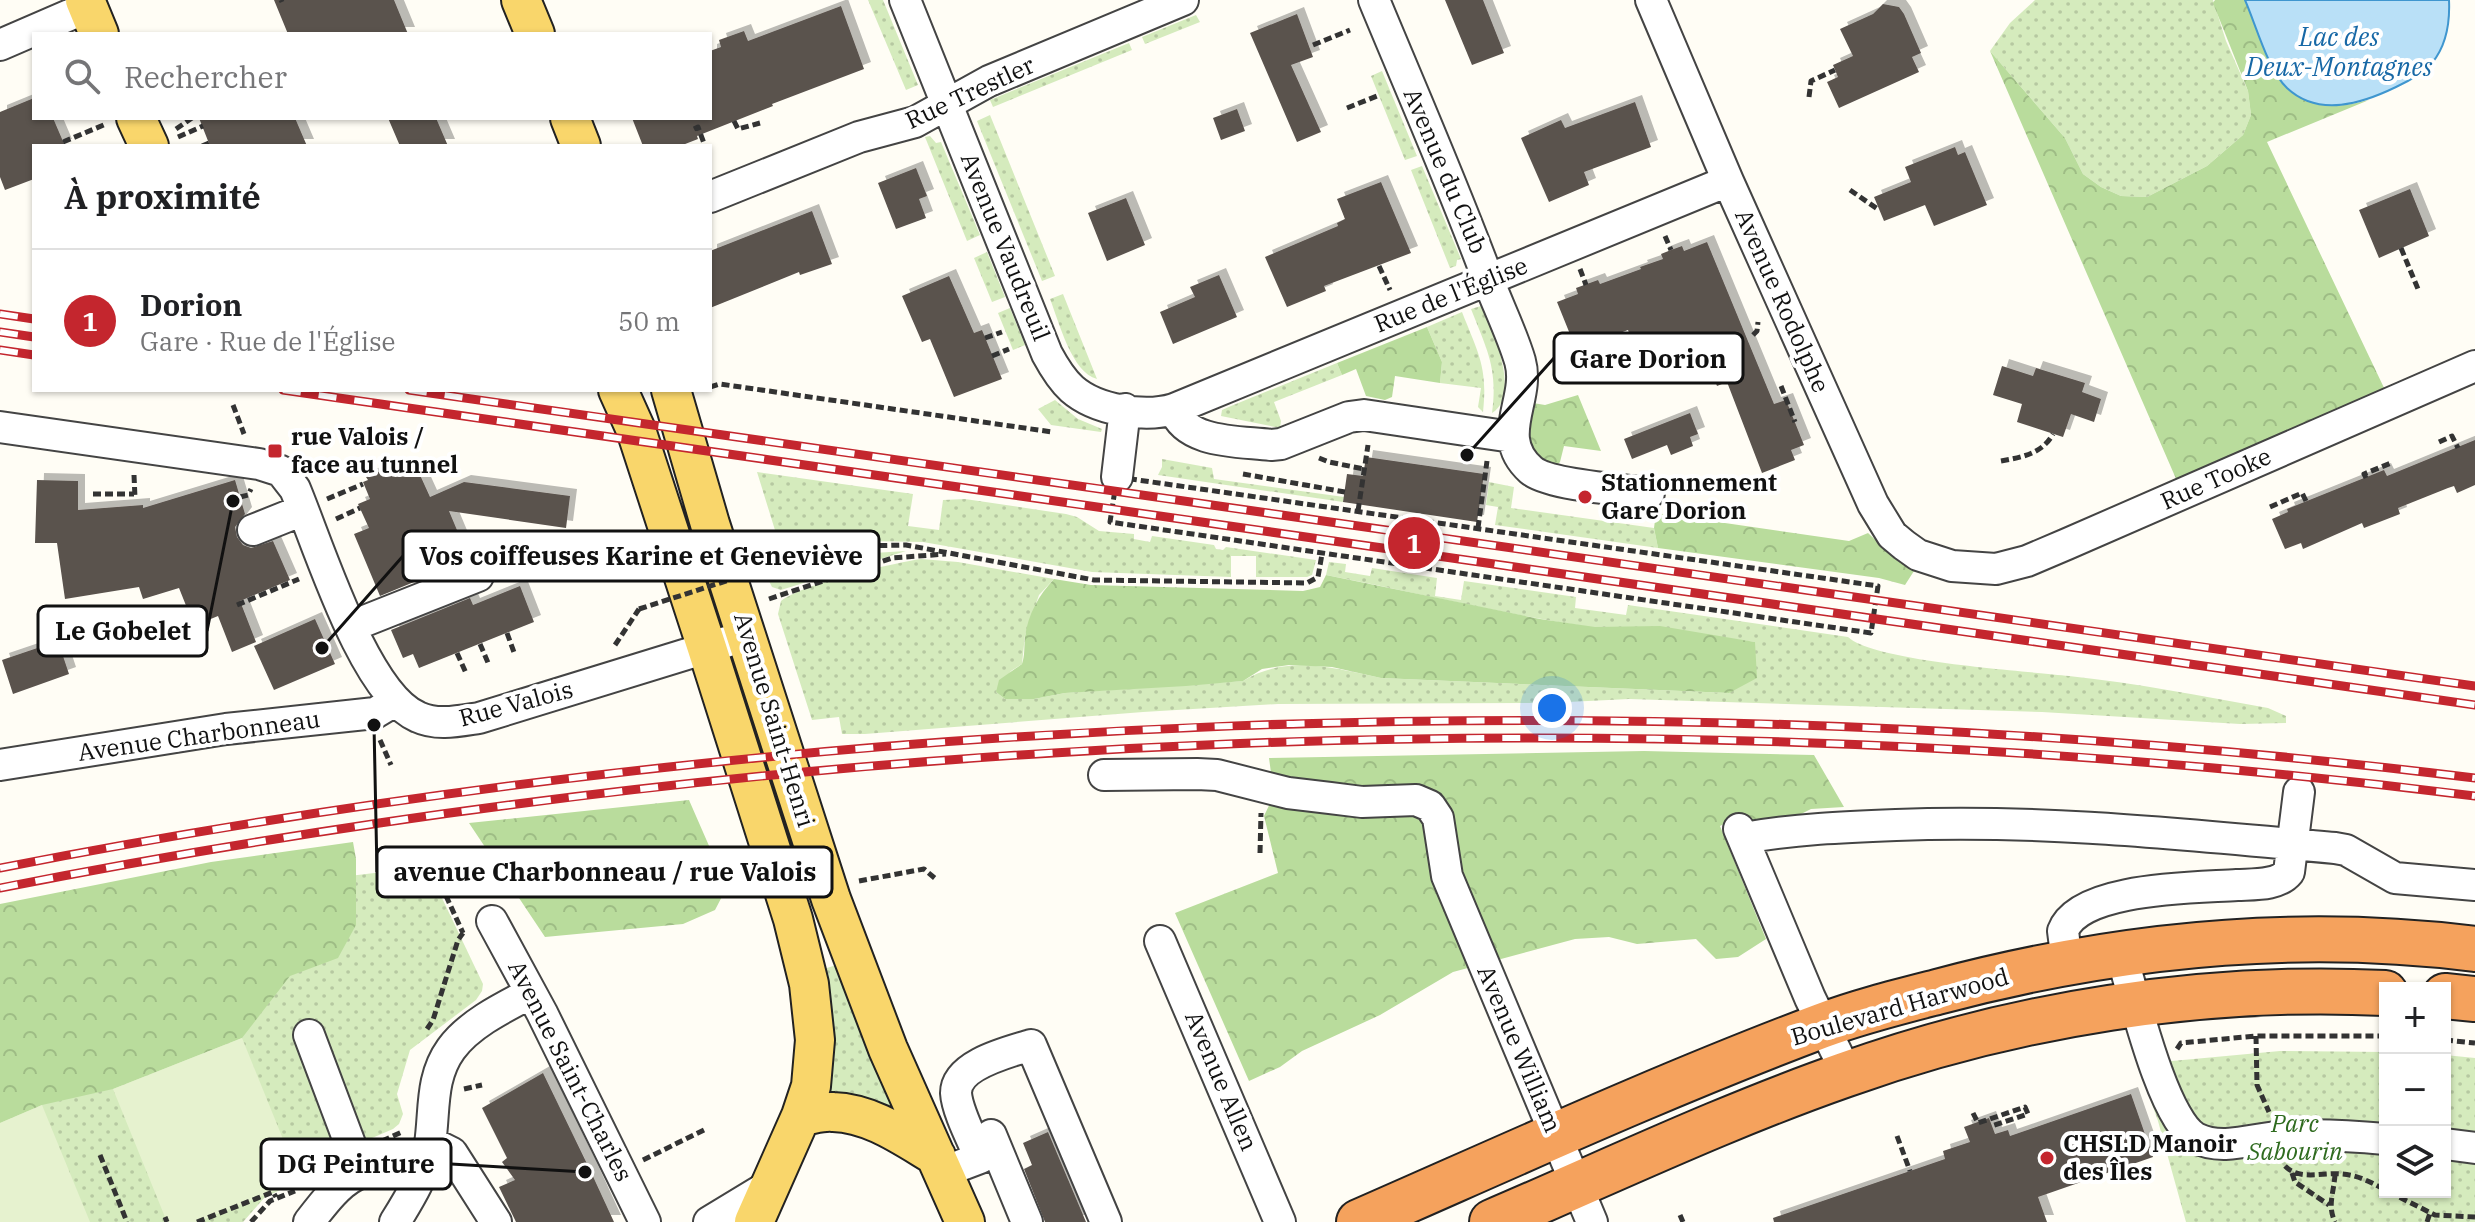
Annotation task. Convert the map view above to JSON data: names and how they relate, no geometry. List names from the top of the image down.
{
  "streets": {
    "highway": ["Boulevard Harwood"],
    "main road": ["Avenue Saint-Henri"],
    "street": [
      "Rue Trestler",
      "Avenue du Club",
      "Avenue Vaudreuil",
      "Rue de l'Église",
      "Avenue Rodolphe",
      "Rue Tooke",
      "Rue Valois",
      "Avenue Charbonneau",
      "Avenue William",
      "Avenue Saint-Charles",
      "Avenue Allen"
    ]
  },
  "crossings": [
    ["Rue Trestler", "Avenue Vaudreuil"],
    ["Avenue du Club", "Rue de l'Église"],
    ["Avenue Vaudreuil", "Rue de l'Église"],
    ["Rue de l'Église", "Avenue Rodolphe"],
    ["Avenue Rodolphe", "Rue Tooke"],
    ["Rue Valois", "Avenue Saint-Henri"],
    ["Rue Valois", "Avenue Charbonneau"],
    ["Boulevard Harwood", "Avenue William"]
  ],
  "water": ["Lac des Deux-Montagnes"],
  "parks": ["Parc Sabourin"],
  "places": {
    "transit": ["rue Valois / face au tunnel"],
    "other": [
      "Gare Dorion",
      "Stationnement Gare Dorion",
      "Le Gobelet",
      "Vos coiffeuses Karine et Geneviève",
      "avenue Charbonneau / rue Valois",
      "CHSLD Manoir des Îles",
      "DG Peinture"
    ]
  },
  "page": {
    "search": "Rechercher",
    "heading": "À proximité",
    "list": [
      {
        "mark": "1",
        "name": "Dorion",
        "note": "Gare · Rue de l'Église",
        "value": "50 m"
      }
    ],
    "pins": "1",
    "map_buttons": ["+", "−"]
  }
}
